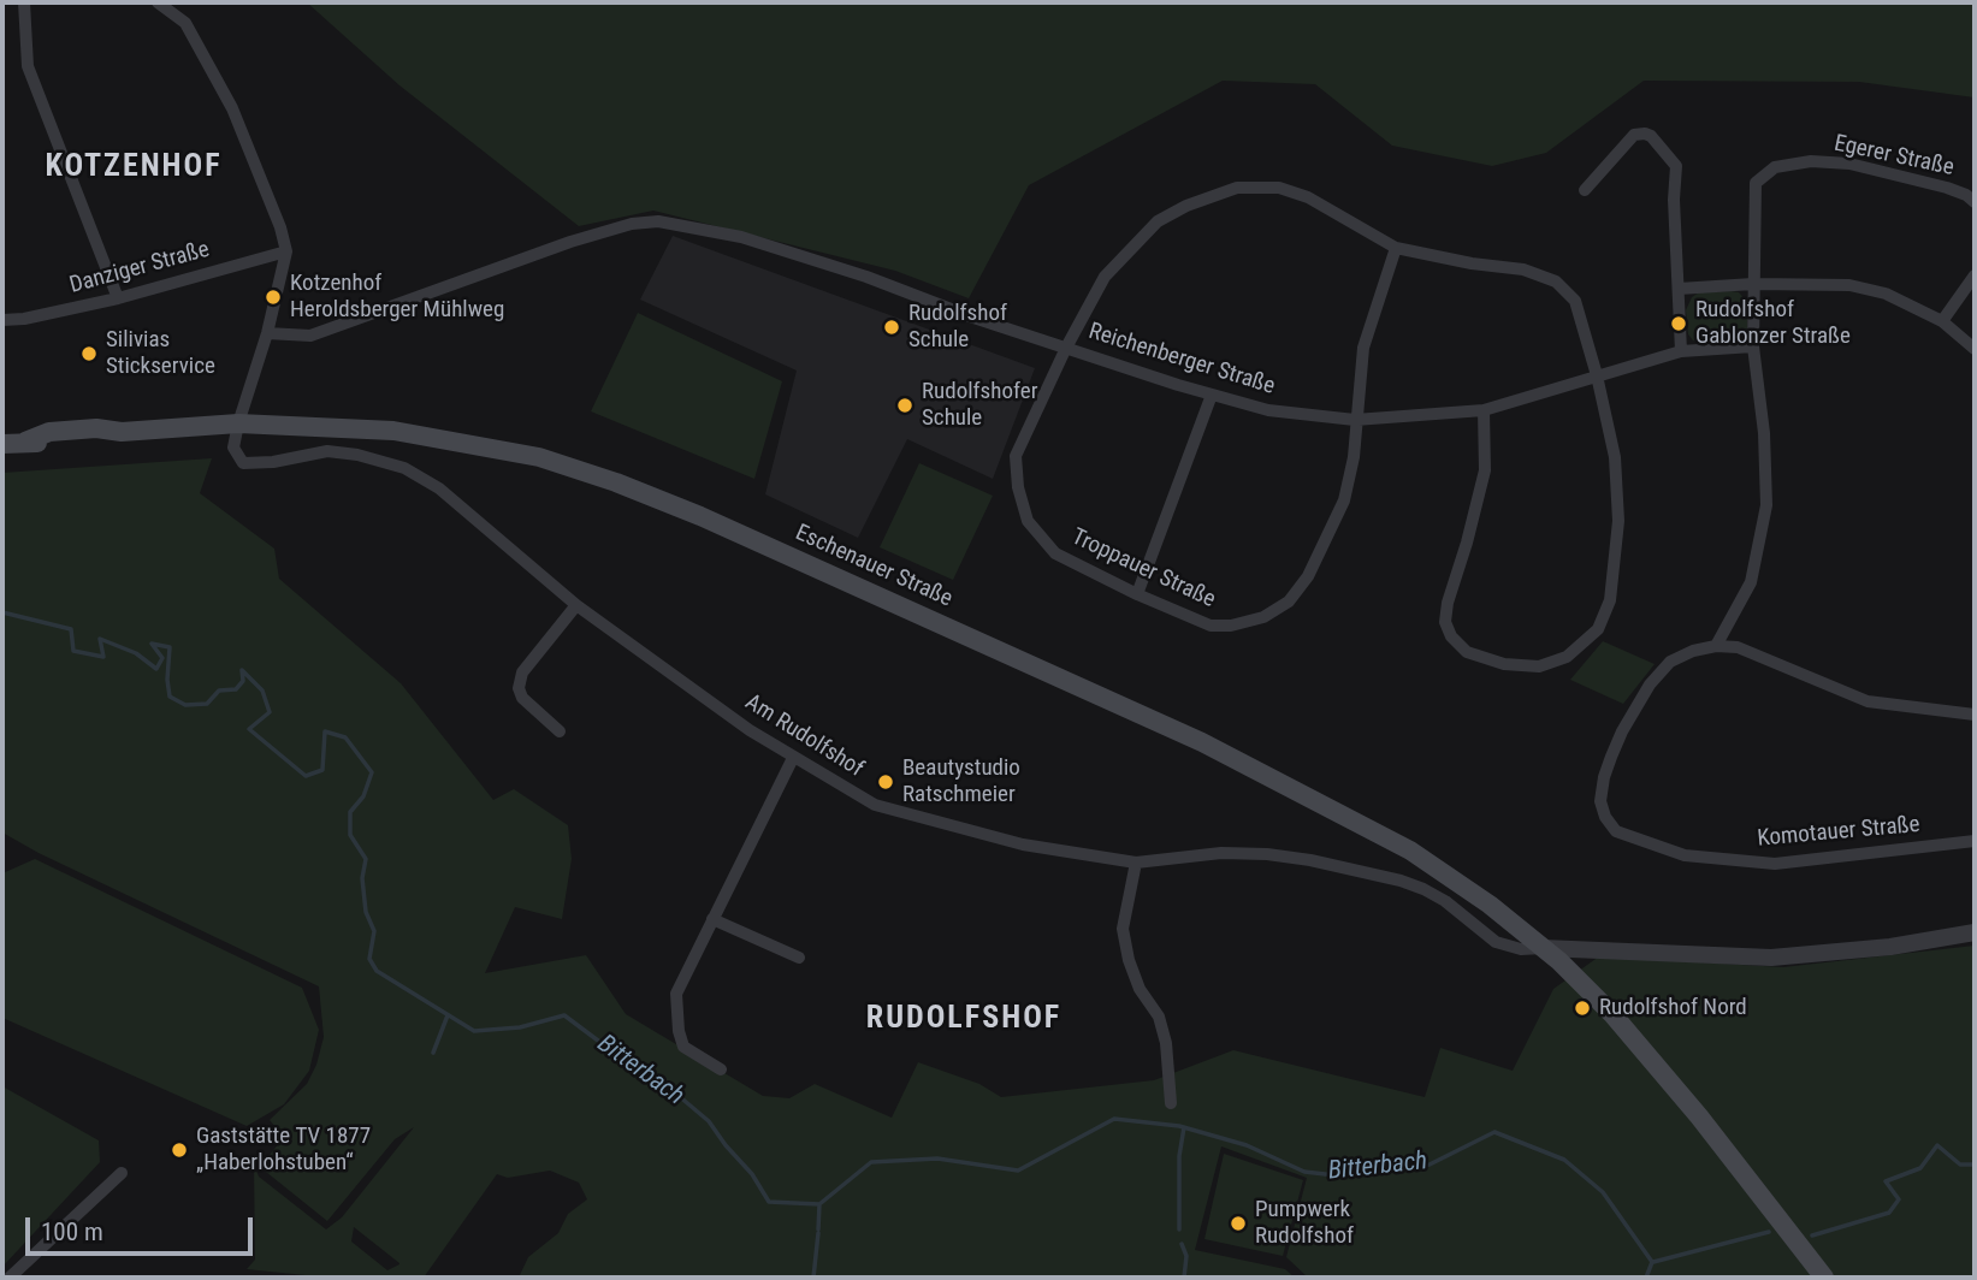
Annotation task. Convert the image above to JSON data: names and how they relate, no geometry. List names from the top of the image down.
{
  "streets": {
    "main road": ["Eschenauer Straße"],
    "street": [
      "Egerer Straße",
      "Danziger Straße",
      "Reichenberger Straße",
      "Troppauer Straße",
      "Am Rudolfshof",
      "Komotauer Straße"
    ]
  },
  "crossings": [
    ["Egerer Straße", "Reichenberger Straße"],
    ["Egerer Straße", "Komotauer Straße"],
    ["Reichenberger Straße", "Troppauer Straße"],
    ["Eschenauer Straße", "Am Rudolfshof"]
  ],
  "districts": ["KOTZENHOF", "RUDOLFSHOF"],
  "water": ["Bitterbach"],
  "places": [
    "Kotzenhof Heroldsberger Mühlweg",
    "Rudolfshof Gablonzer Straße",
    "Rudolfshof Schule",
    "Silivias Stickservice",
    "Rudolfshofer Schule",
    "Beautystudio Ratschmeier",
    "Rudolfshof Nord",
    "Gaststätte TV 1877 „Haberlohstuben“",
    "Pumpwerk Rudolfshof"
  ],
  "scale_bar": "100 m"
}
